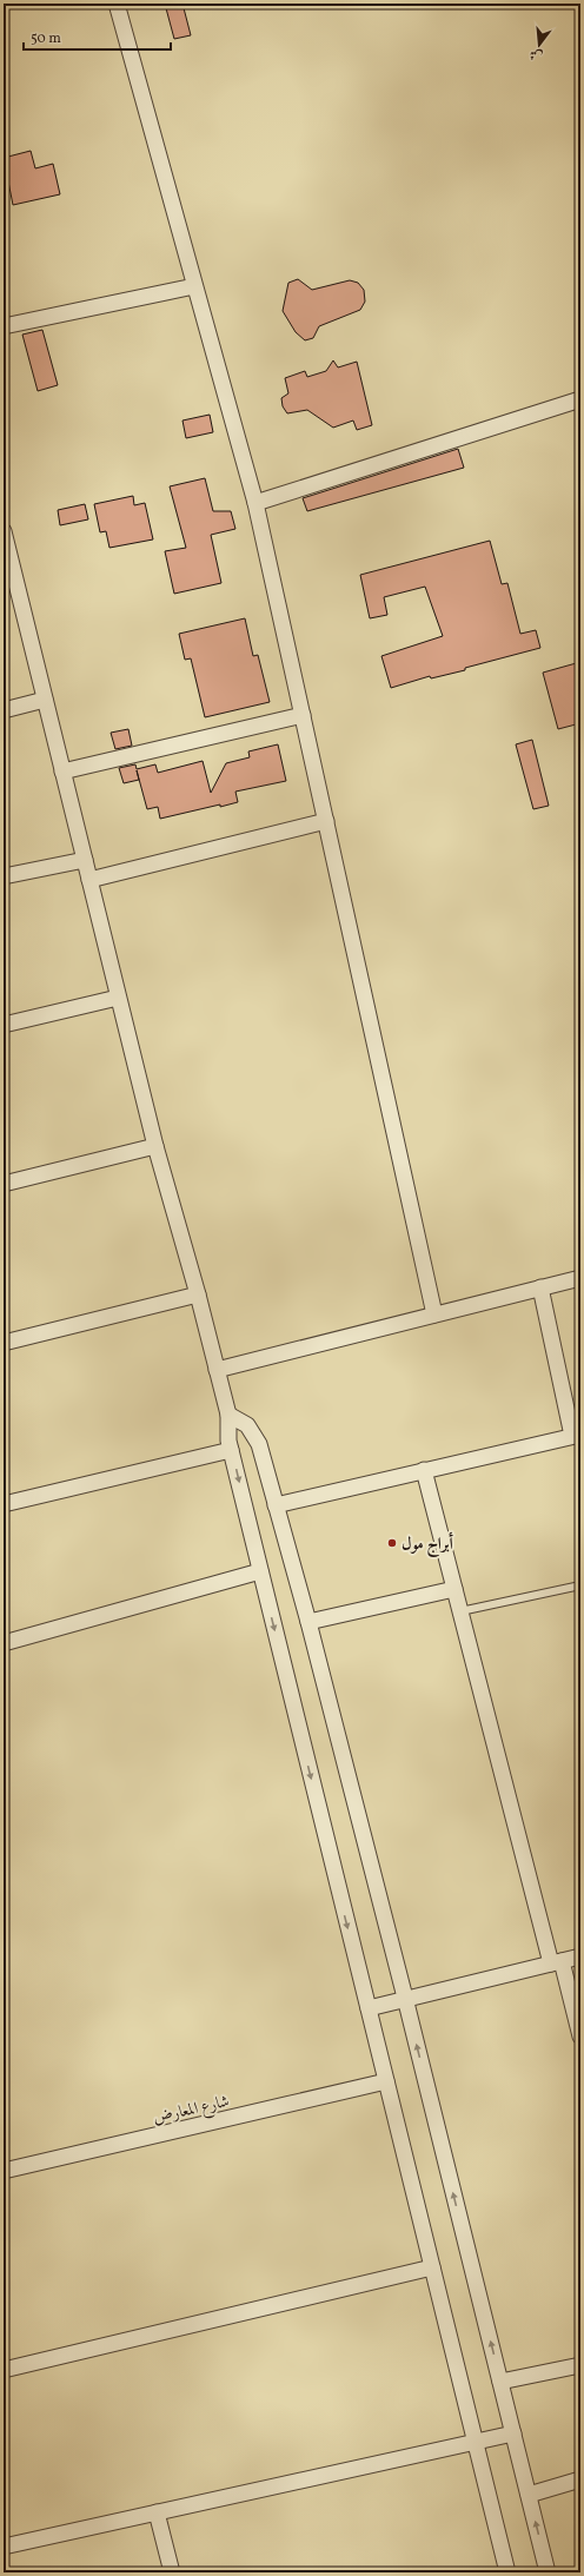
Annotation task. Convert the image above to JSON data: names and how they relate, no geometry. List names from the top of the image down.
{
  "streets": {
    "street": ["شارع المعارض"]
  },
  "places": ["أبراج مول"],
  "scale_bar": "50 m",
  "north": "bottom"
}
